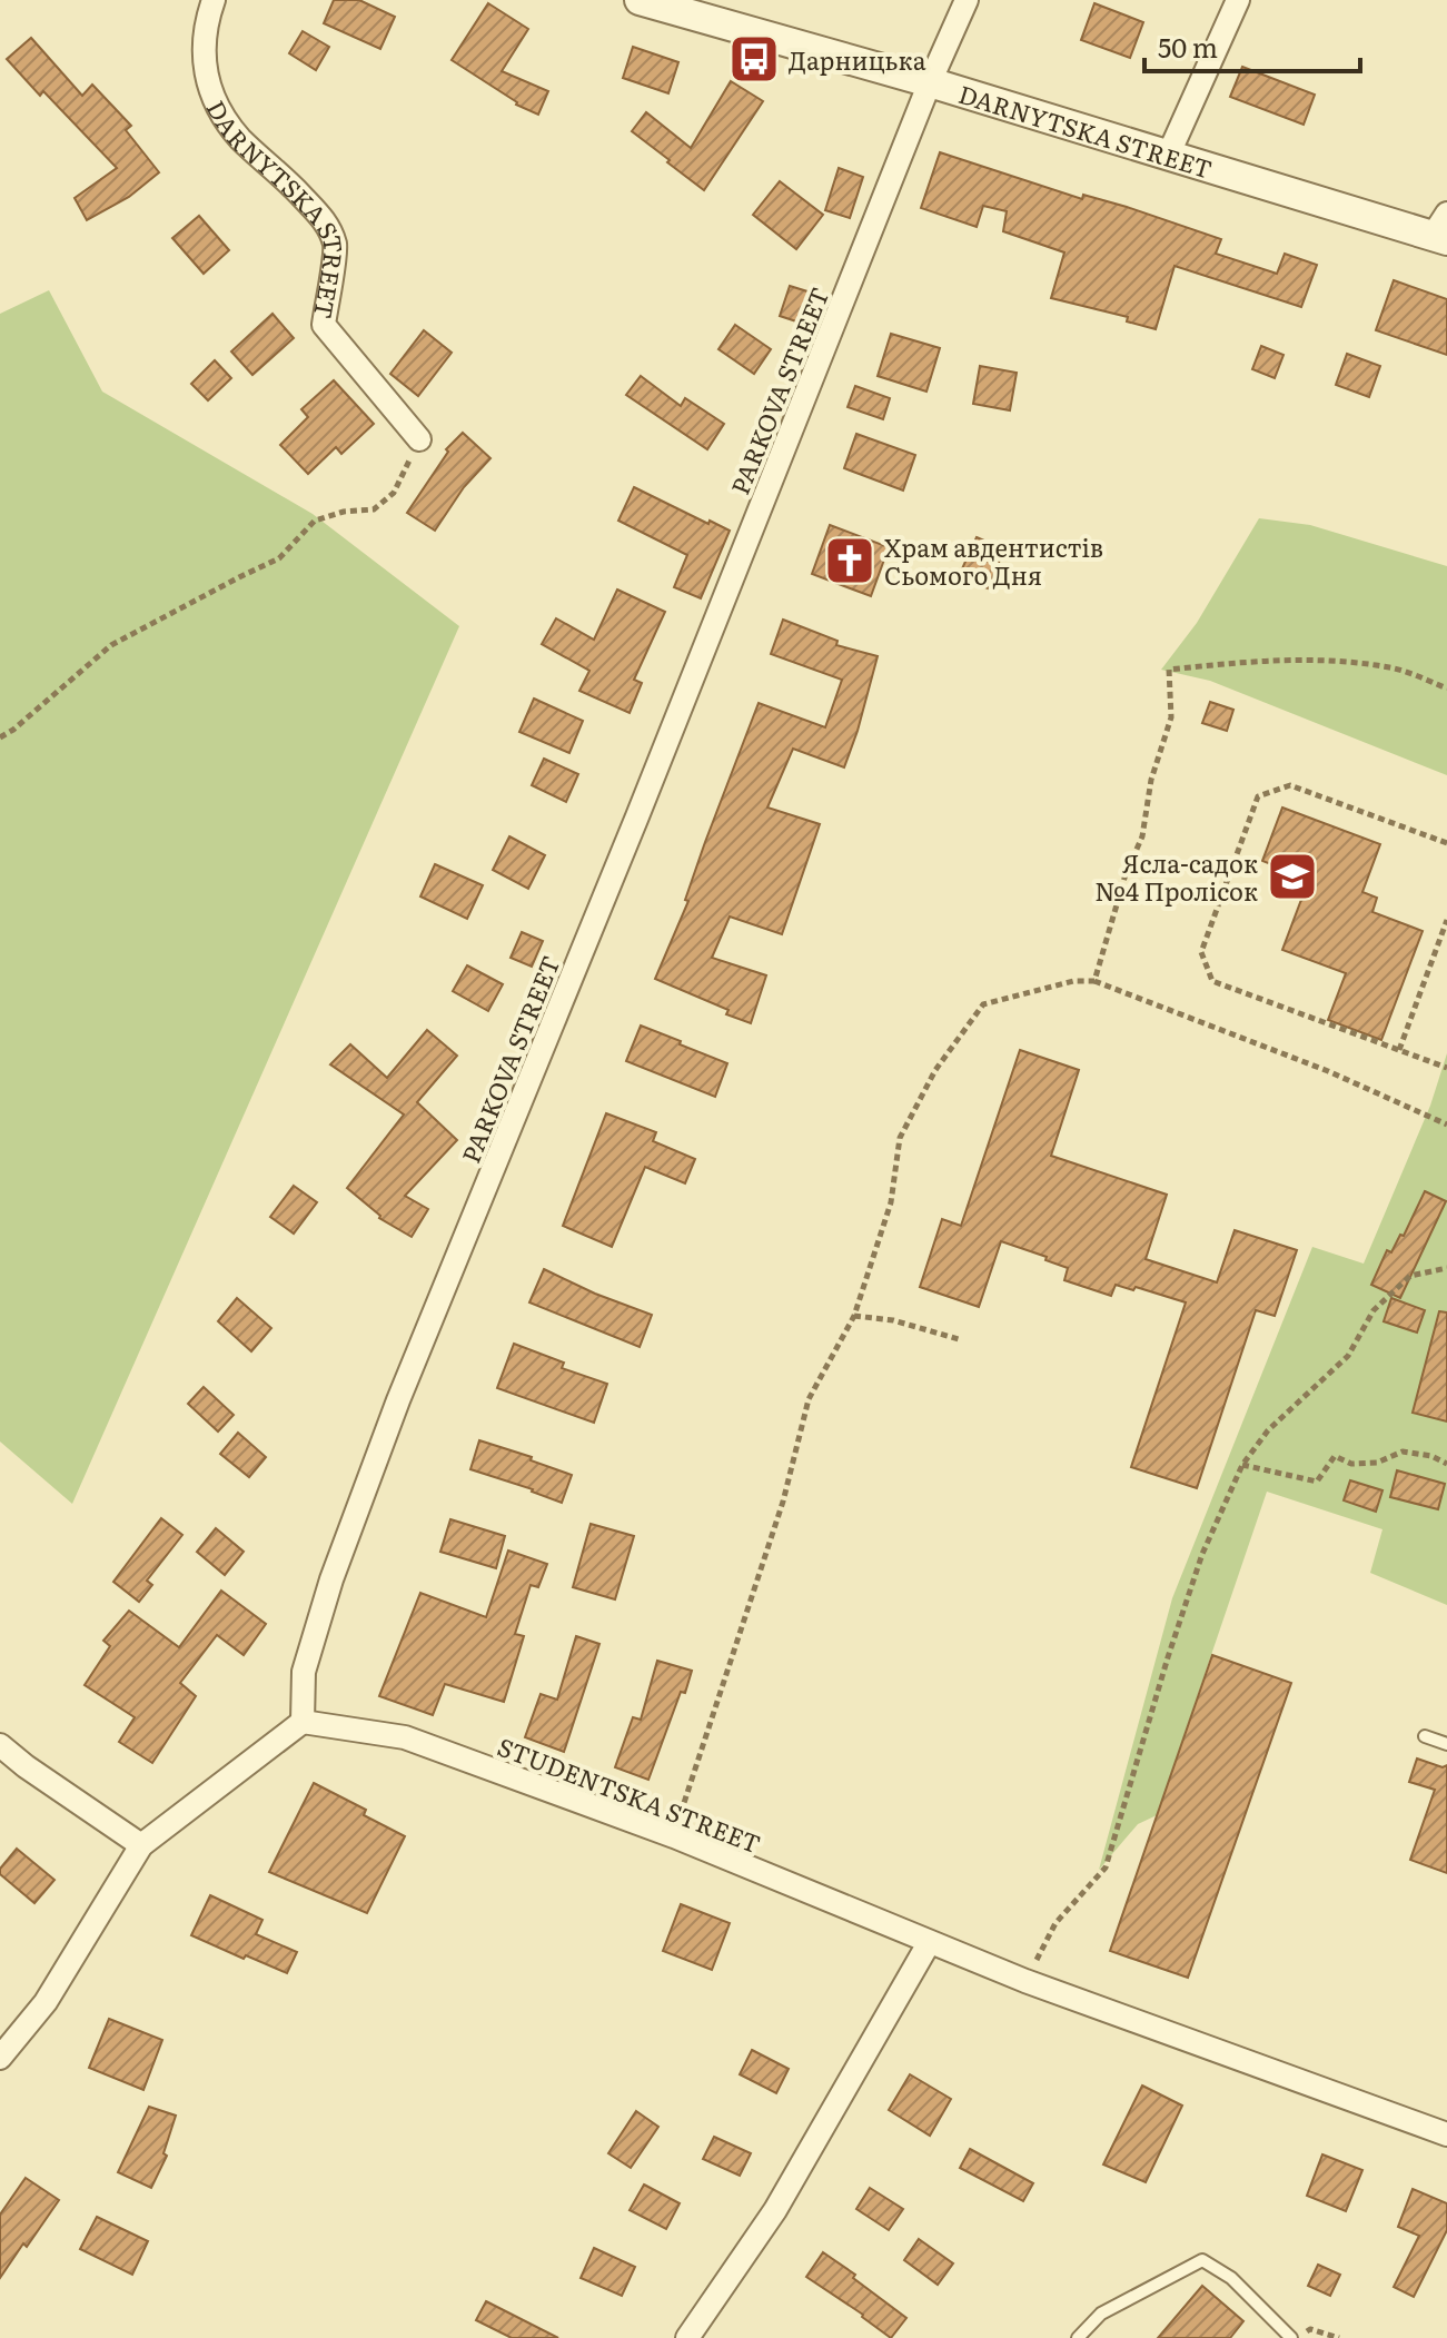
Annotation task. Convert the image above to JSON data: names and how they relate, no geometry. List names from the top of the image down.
{
  "streets": {
    "street": ["DARNYTSKA STREET", "PARKOVA STREET", "STUDENTSKA STREET"]
  },
  "crossings": [
    ["DARNYTSKA STREET", "PARKOVA STREET"],
    ["PARKOVA STREET", "STUDENTSKA STREET"]
  ],
  "places": {
    "bus stop": ["Дарницька"],
    "church": ["Храм авдентистів Сьомого Дня"],
    "school or university": ["Ясла-садок №4 Пролісок"]
  },
  "scale_bar": "50 m"
}
